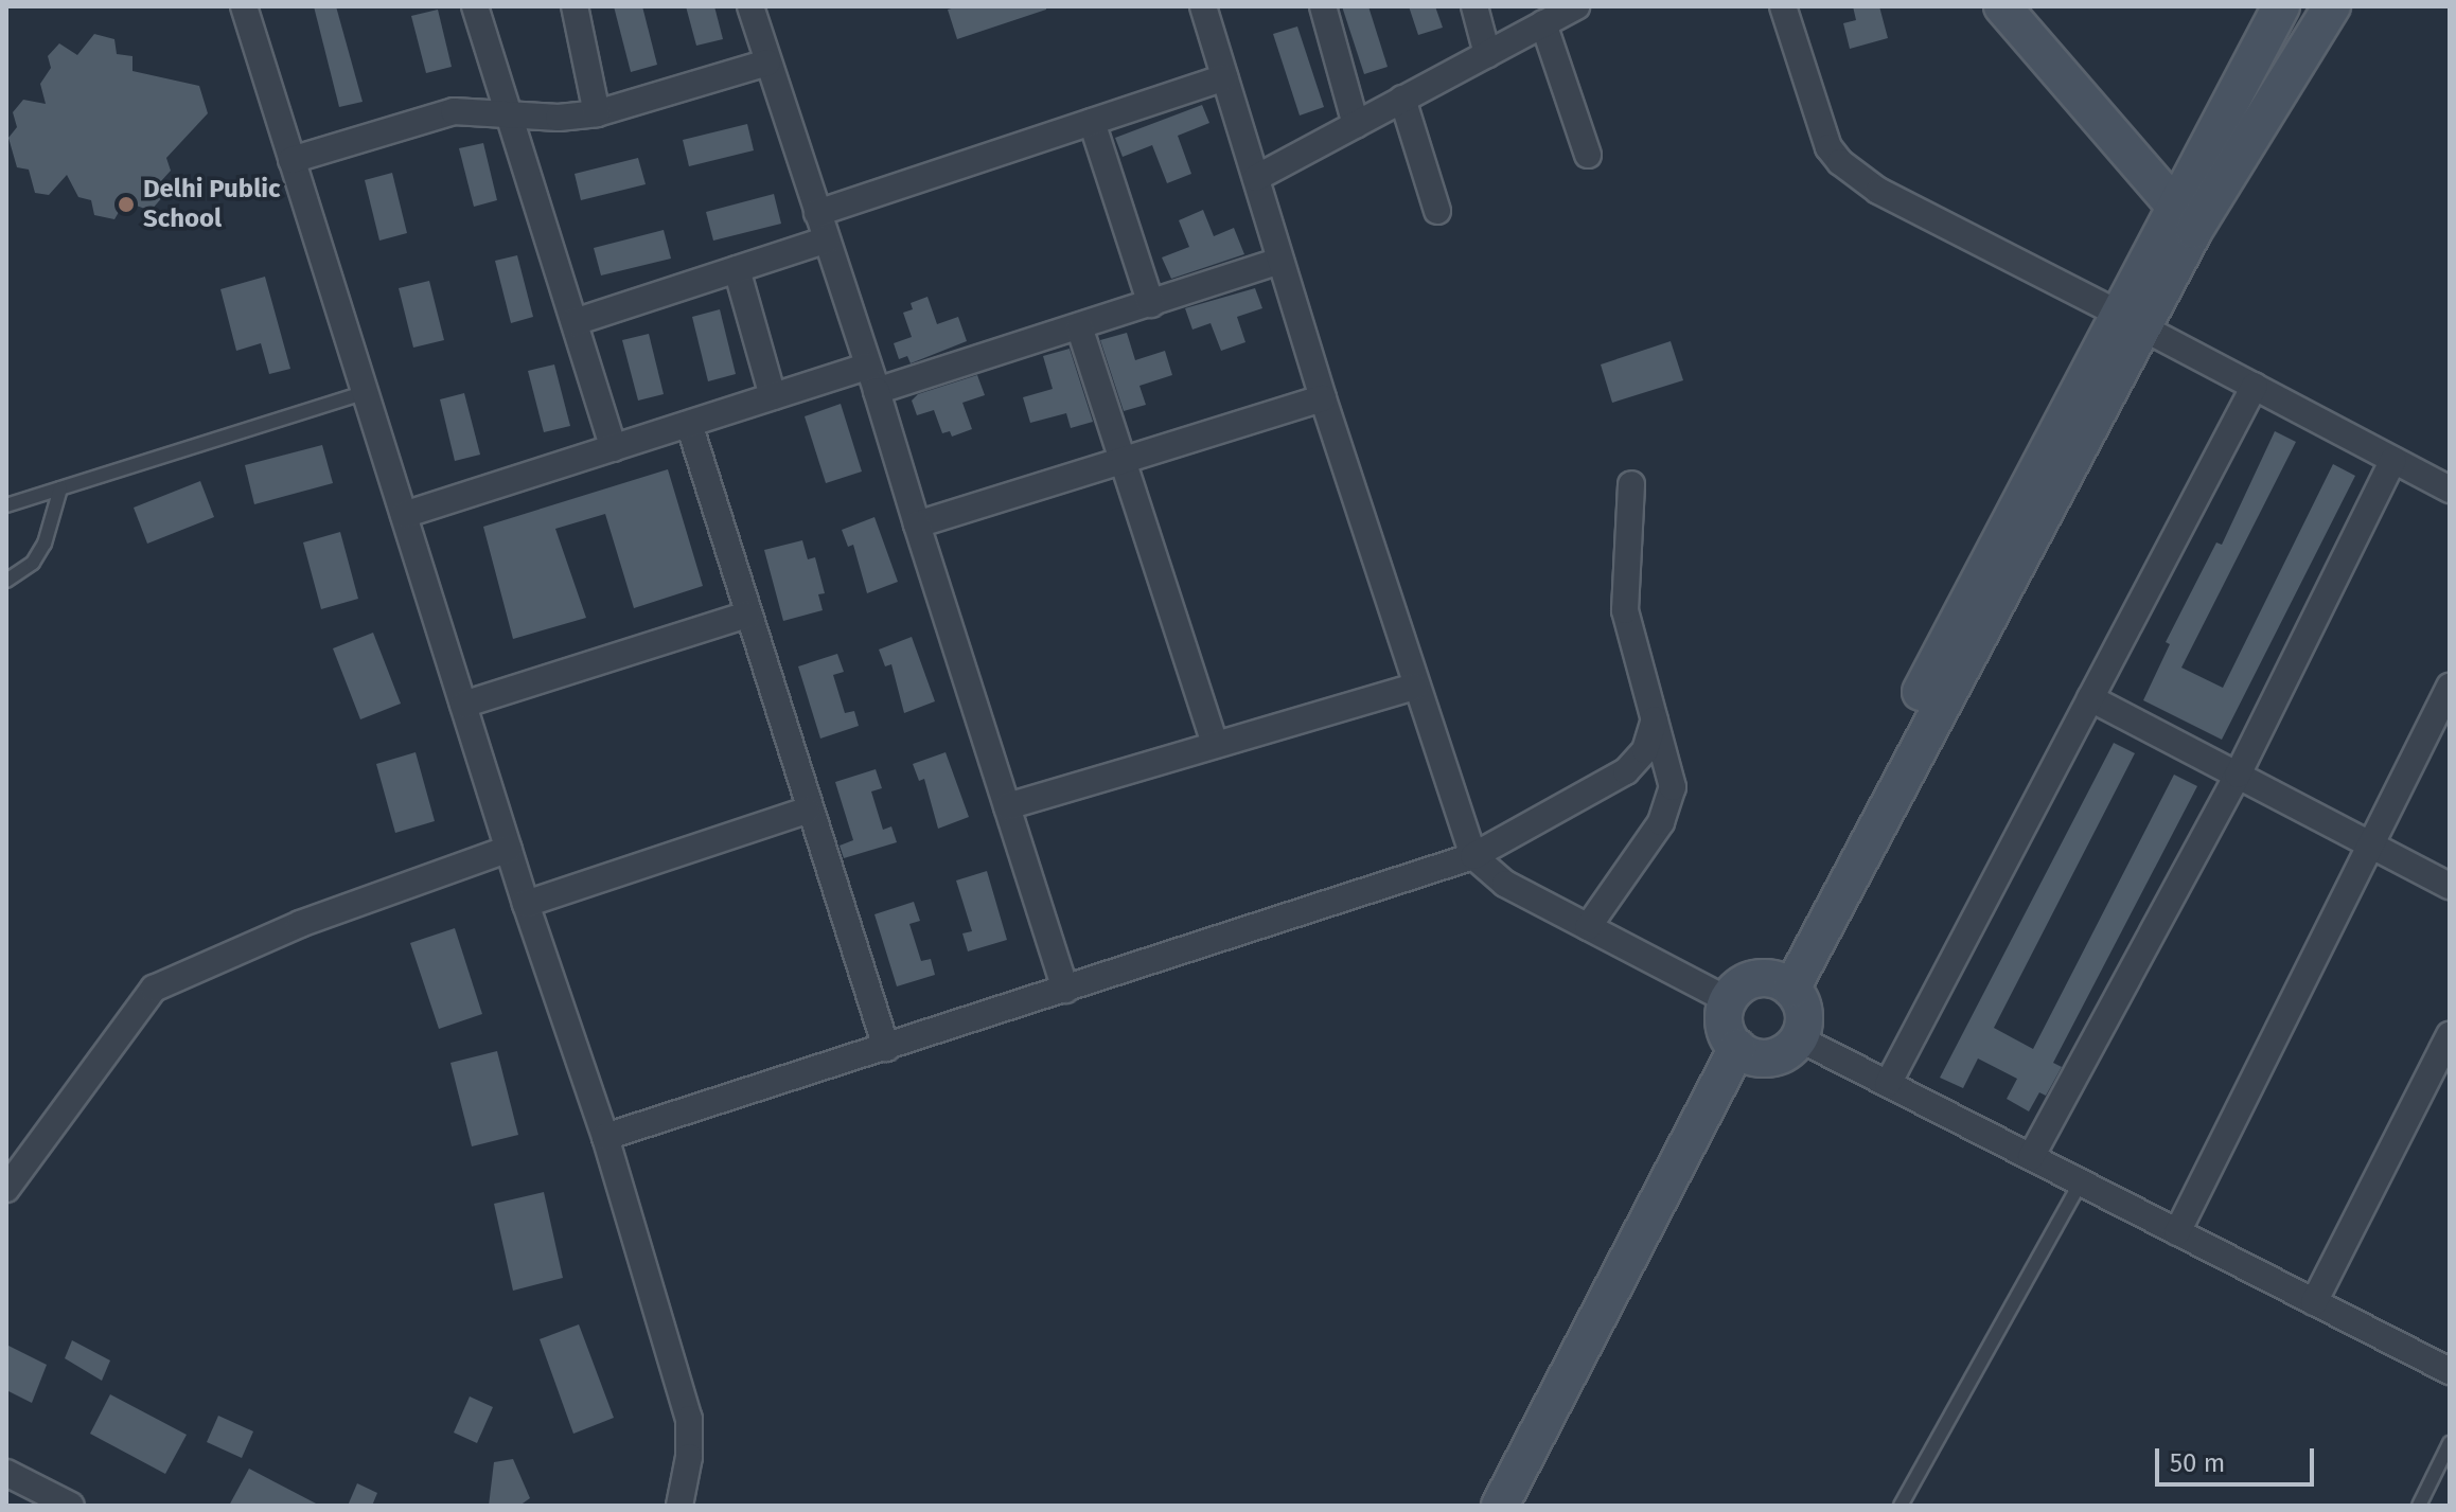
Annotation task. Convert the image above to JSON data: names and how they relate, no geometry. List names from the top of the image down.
{
  "places": ["Delhi Public School"],
  "scale_bar": "50 m"
}
